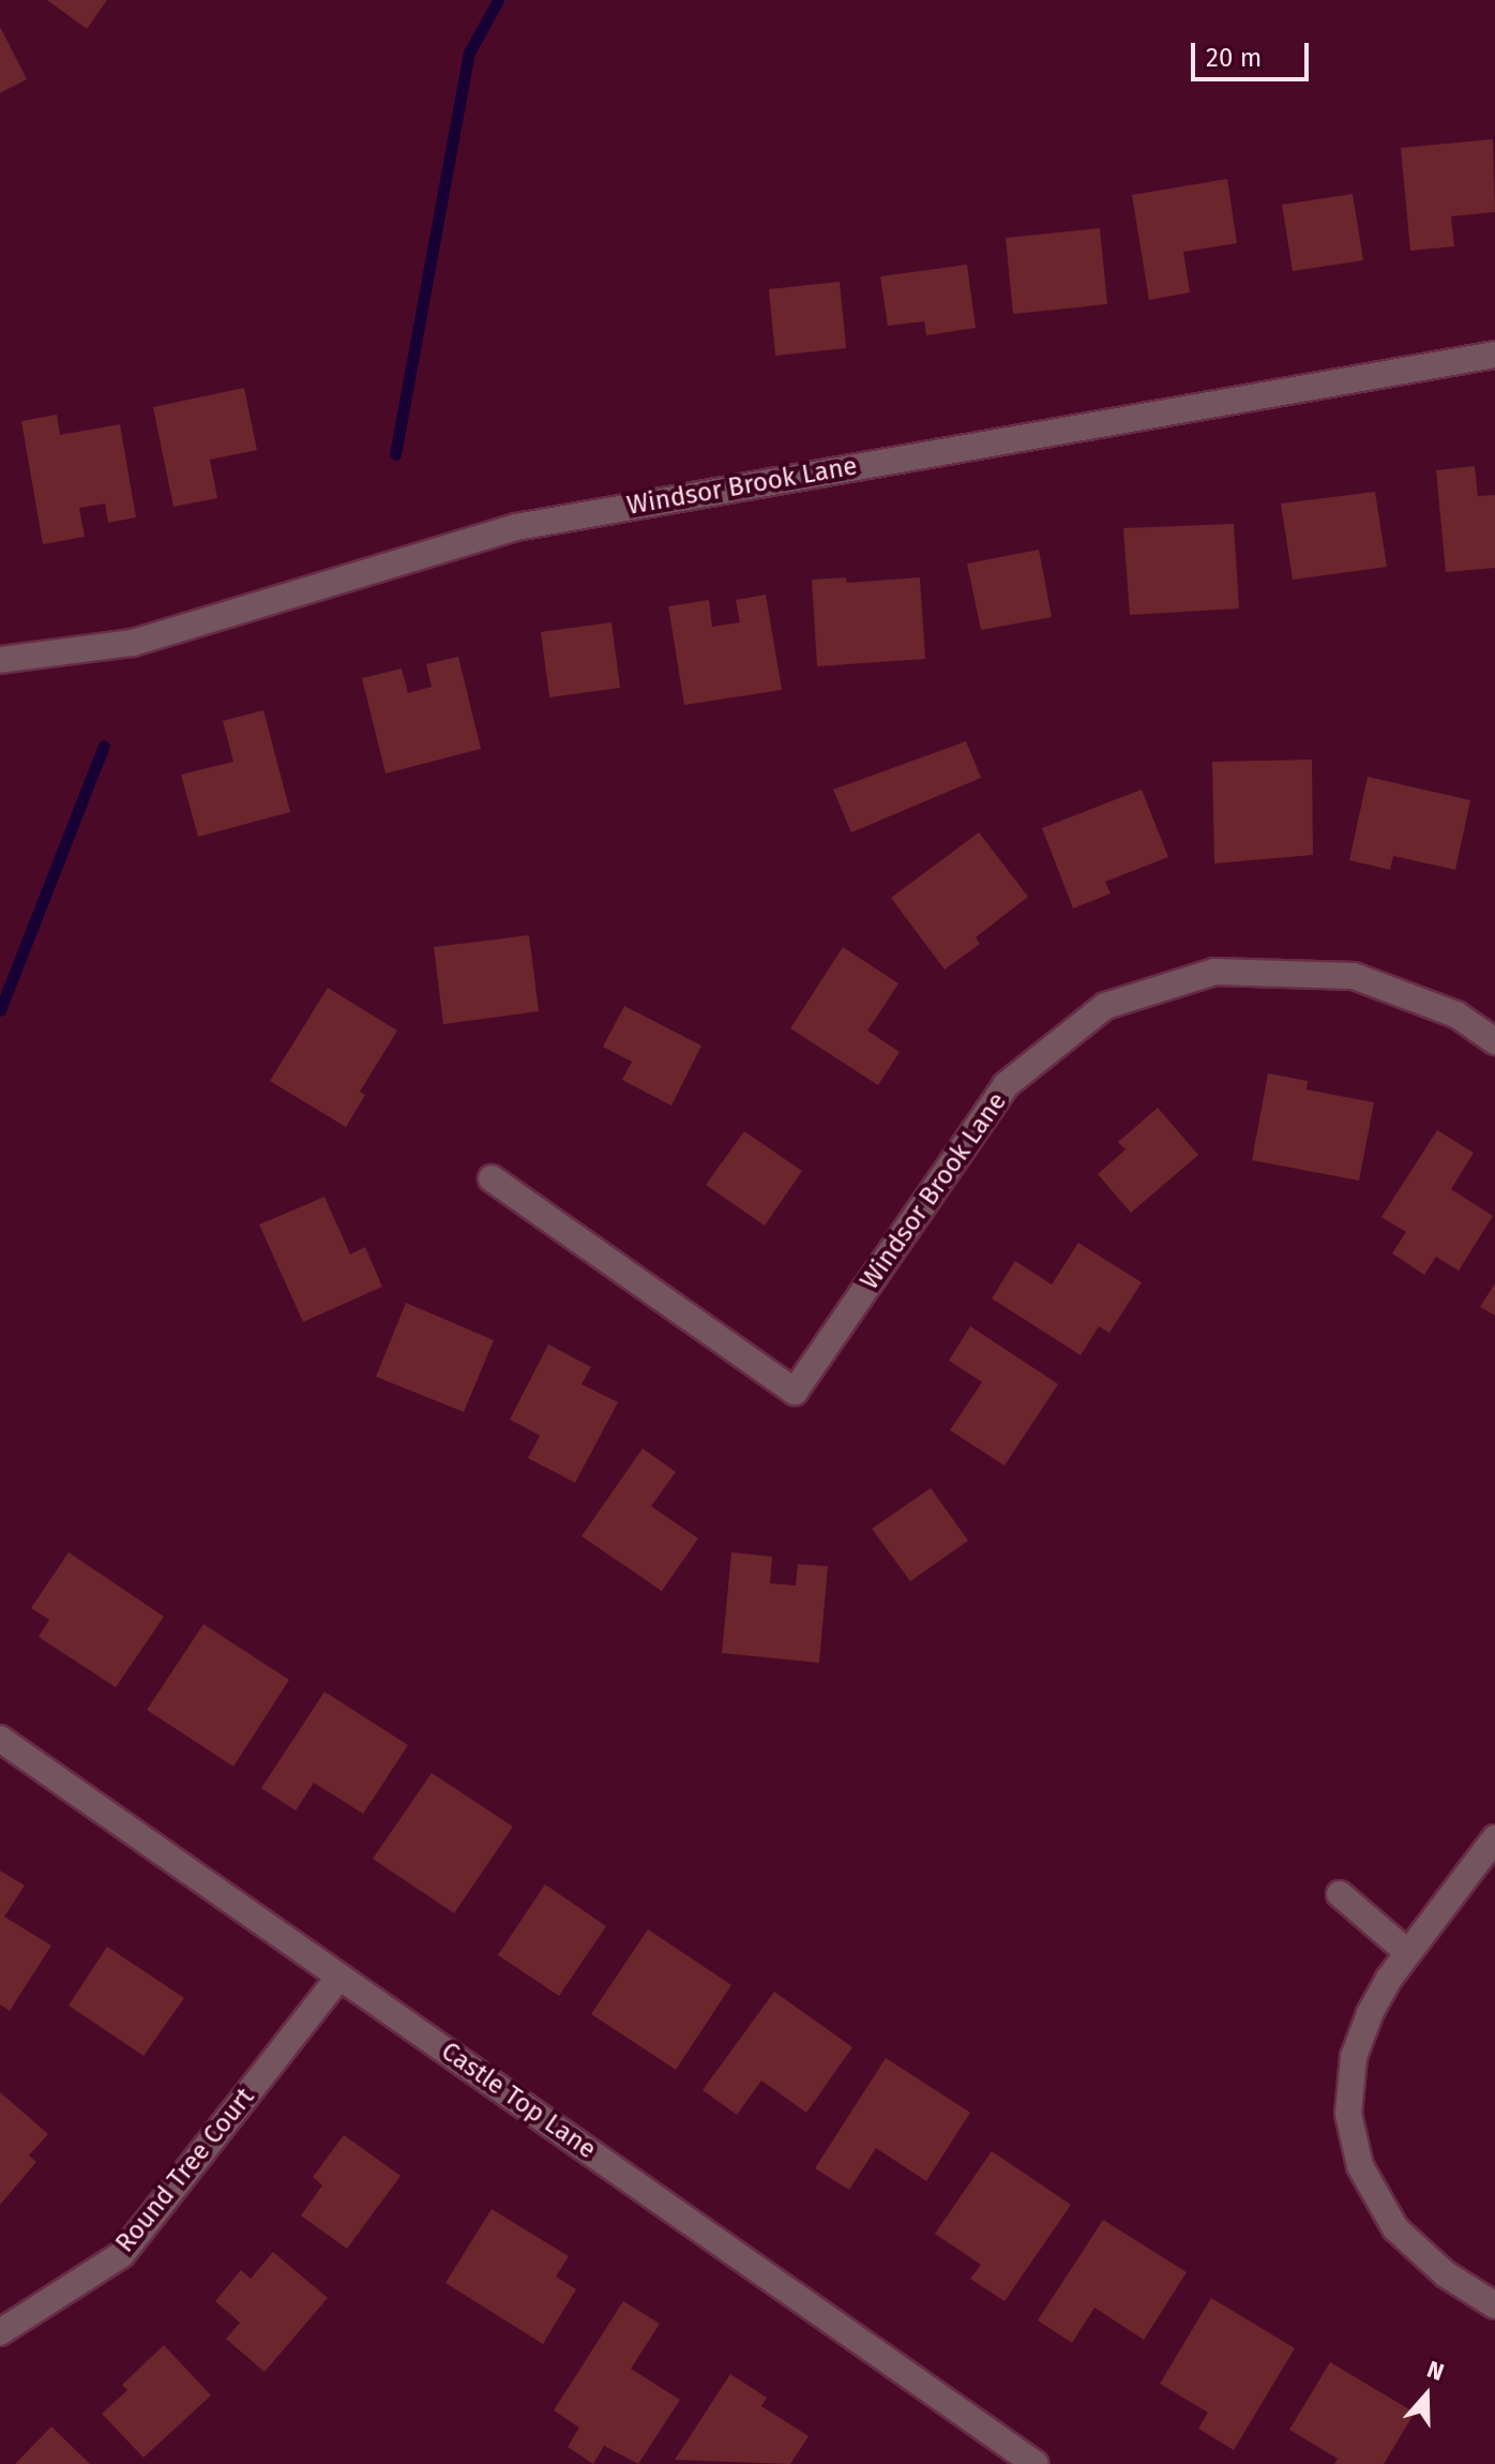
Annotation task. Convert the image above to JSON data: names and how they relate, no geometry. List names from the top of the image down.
{
  "streets": {
    "street": ["Windsor Brook Lane", "Castle Top Lane", "Round Tree Court"]
  },
  "crossings": [
    ["Castle Top Lane", "Round Tree Court"]
  ],
  "scale_bar": "20 m",
  "north": "top"
}
